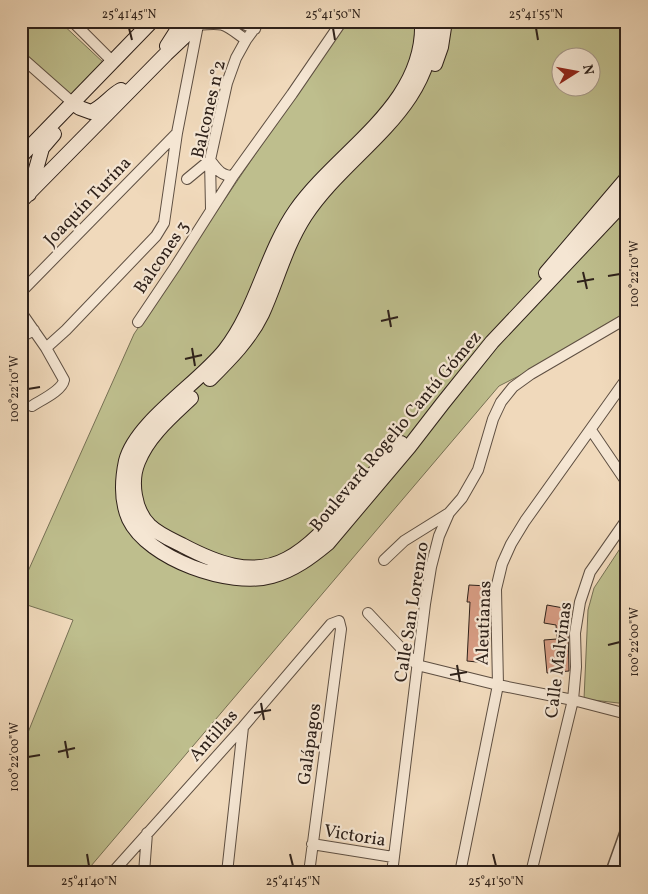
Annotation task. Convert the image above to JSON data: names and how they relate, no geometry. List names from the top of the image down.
{
  "streets": {
    "main road": ["Boulevard Rogelio Cantú Gómez"],
    "street": [
      "Balcones n°2",
      "Joaquín Turína",
      "Balcones 3",
      "Calle San Lorenzo",
      "Aleutianas",
      "Calle Malvinas",
      "Antillas",
      "Galápagos",
      "Victoria"
    ]
  },
  "crossings": [
    ["Balcones n°2", "Balcones 3"],
    ["Calle San Lorenzo", "Victoria"],
    ["Antillas", "Galápagos"],
    ["Galápagos", "Victoria"]
  ],
  "north": "right",
  "coordinates": [
    "25°41'45\"N",
    "25°41'50\"N",
    "25°41'55\"N",
    "100°22'10\"W",
    "100°22'00\"W",
    "25°41'40\"N"
  ]
}
